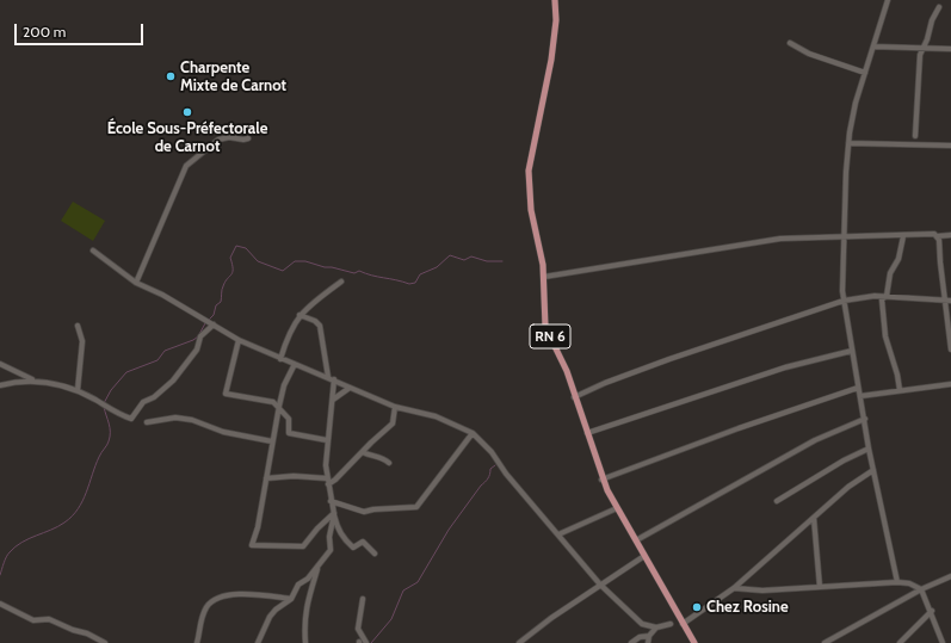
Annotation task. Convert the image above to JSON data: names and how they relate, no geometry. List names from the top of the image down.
{
  "streets": {
    "main road": ["RN 6"]
  },
  "places": ["Charpente Mixte de Carnot", "École Sous-Préfectorale de Carnot", "Chez Rosine"],
  "scale_bar": "200 m"
}
